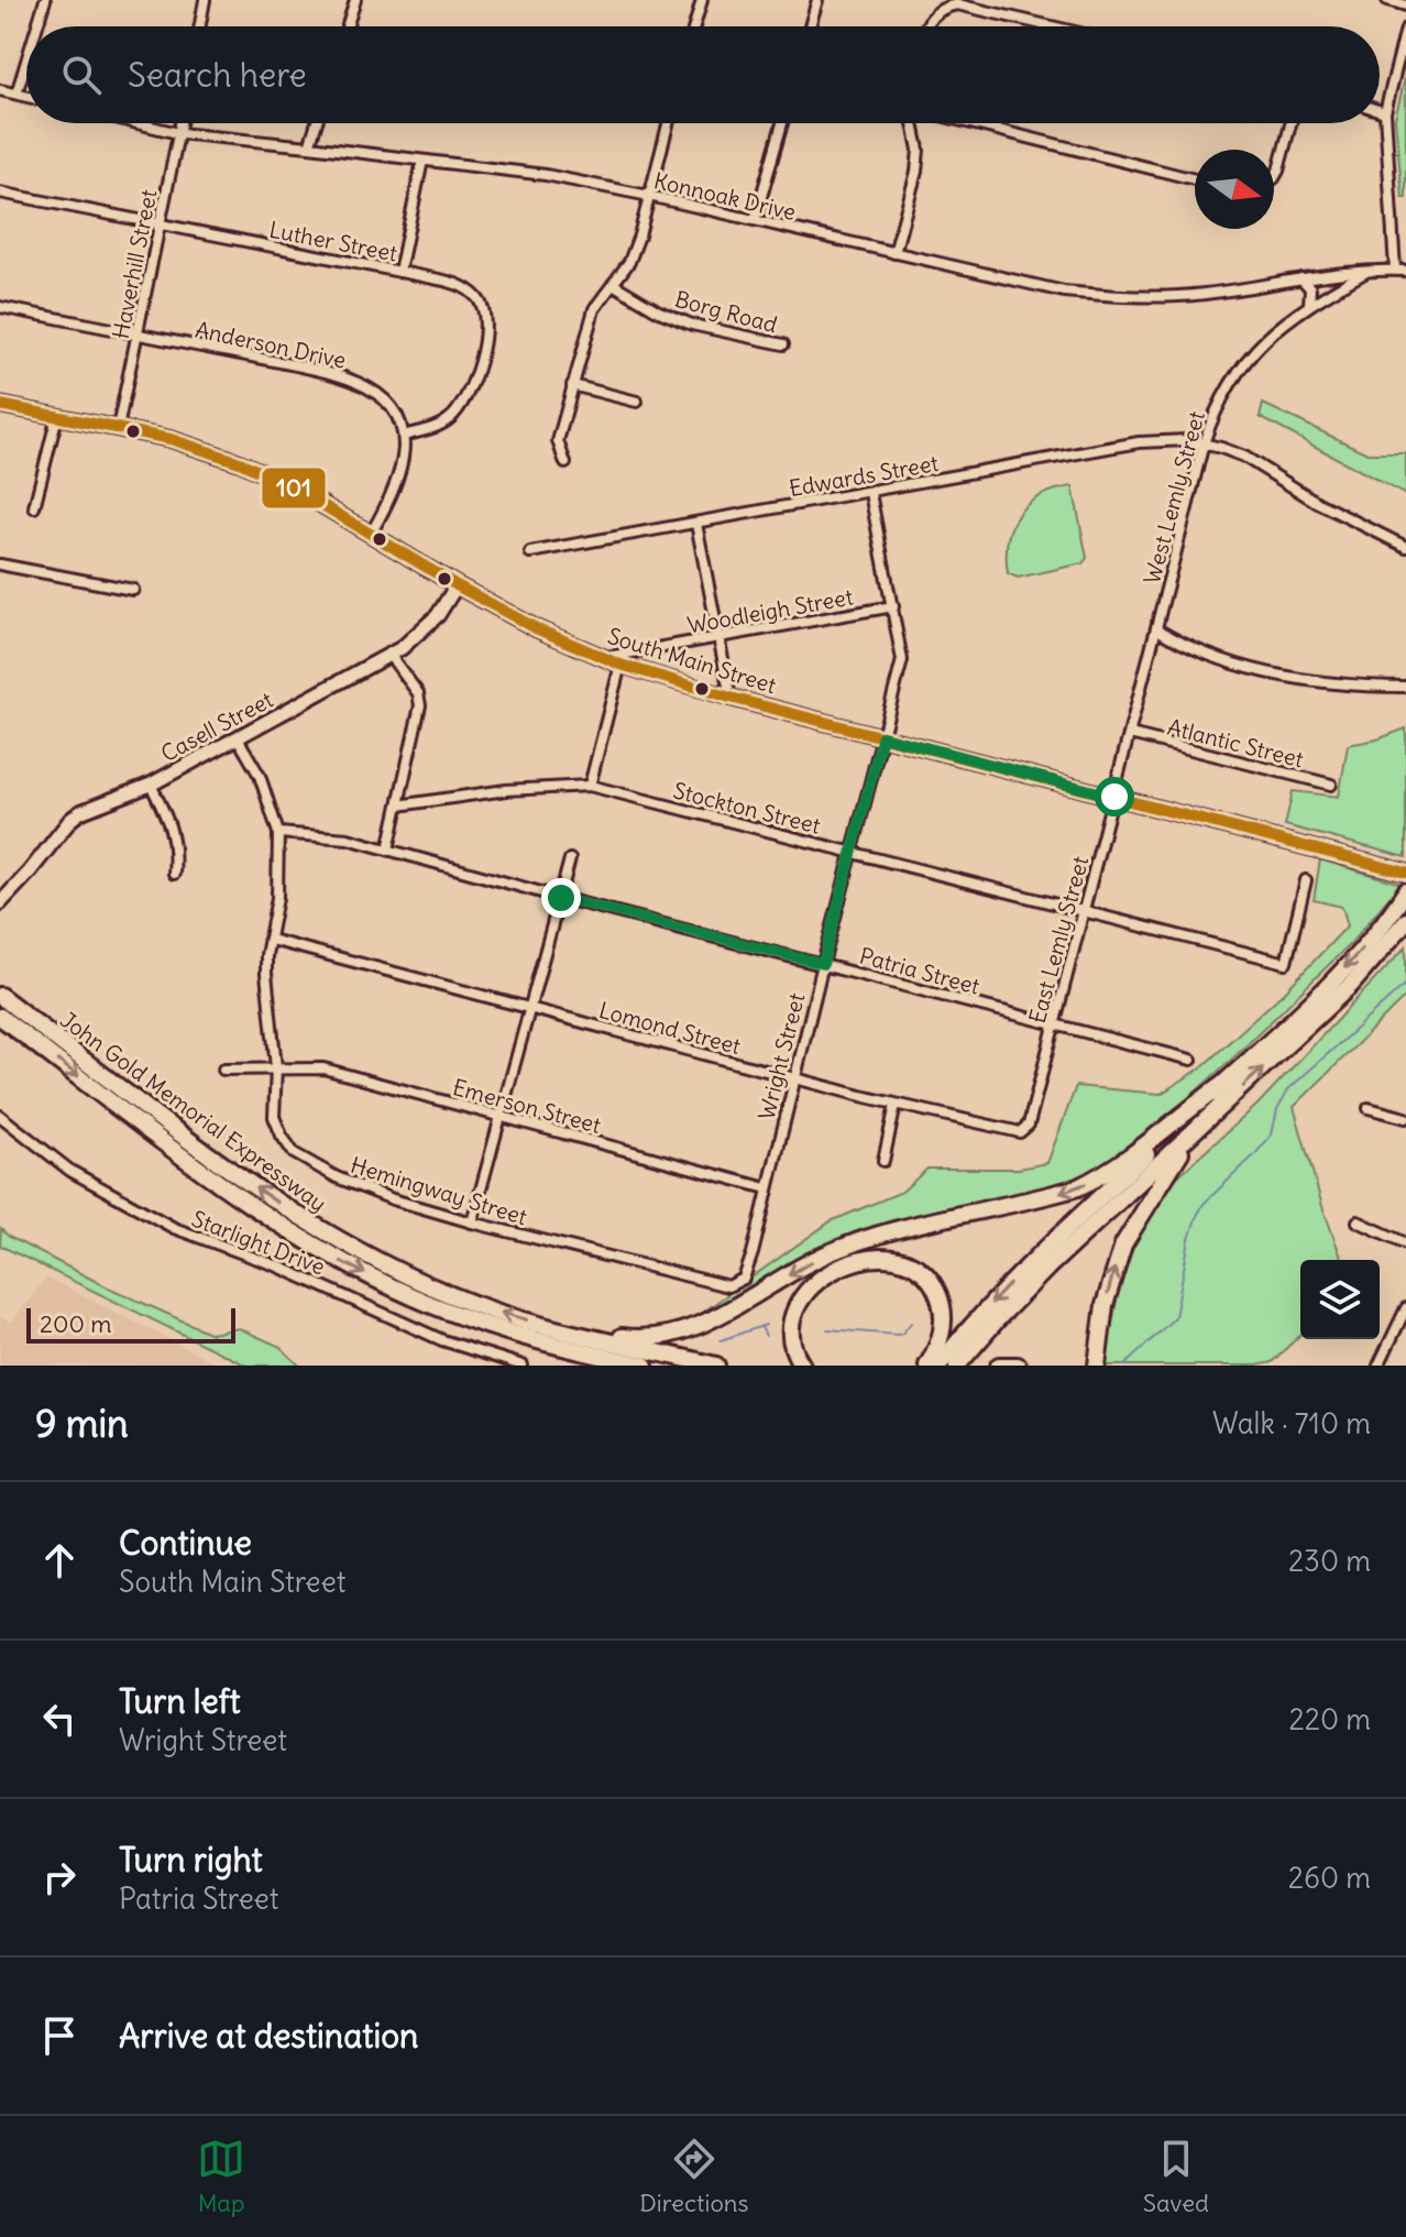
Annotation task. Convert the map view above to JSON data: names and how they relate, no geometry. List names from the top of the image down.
{
  "streets": {
    "highway": ["John Gold Memorial Expressway"],
    "main road": ["South Main Street"],
    "street": [
      "Konnoak Drive",
      "Luther Street",
      "Haverhill Street",
      "Borg Road",
      "Anderson Drive",
      "Edwards Street",
      "West Lemly Street",
      "Woodleigh Street",
      "Casell Street",
      "Atlantic Street",
      "Stockton Street",
      "East Lemly Street",
      "Patria Street",
      "Lomond Street",
      "Wright Street",
      "Emerson Street",
      "Hemingway Street",
      "Starlight Drive"
    ]
  },
  "crossings": [
    ["Konnoak Drive", "Haverhill Street"],
    ["Konnoak Drive", "West Lemly Street"],
    ["Luther Street", "Haverhill Street"],
    ["Luther Street", "Anderson Drive"],
    ["Haverhill Street", "Anderson Drive"],
    ["Haverhill Street", "South Main Street"],
    ["Edwards Street", "West Lemly Street"],
    ["Edwards Street", "Wright Street"],
    ["West Lemly Street", "South Main Street"],
    ["West Lemly Street", "Atlantic Street"],
    ["West Lemly Street", "East Lemly Street"],
    ["Woodleigh Street", "South Main Street"],
    ["Woodleigh Street", "Wright Street"],
    ["South Main Street", "Casell Street"],
    ["South Main Street", "East Lemly Street"],
    ["South Main Street", "Wright Street"],
    ["Casell Street", "Hemingway Street"],
    ["Stockton Street", "East Lemly Street"],
    ["Stockton Street", "Wright Street"],
    ["East Lemly Street", "Patria Street"],
    ["East Lemly Street", "Lomond Street"],
    ["Patria Street", "Wright Street"],
    ["Patria Street", "Hemingway Street"],
    ["Lomond Street", "Wright Street"],
    ["Lomond Street", "Hemingway Street"],
    ["Wright Street", "Emerson Street"],
    ["Wright Street", "Hemingway Street"],
    ["Emerson Street", "Hemingway Street"]
  ],
  "lines": ["transit line 101"],
  "scale_bar": "200 m",
  "north": "right",
  "page": {
    "search": "Search here",
    "scale": "200 m",
    "heading": ["9 min", "Walk · 710 m"],
    "list": [
      ["Continue", "South Main Street", "230 m"],
      ["Turn left", "Wright Street", "220 m"],
      ["Turn right", "Patria Street", "260 m"],
      "Arrive at destination"
    ],
    "nav": ["Map", "Directions", "Saved"]
  }
}
